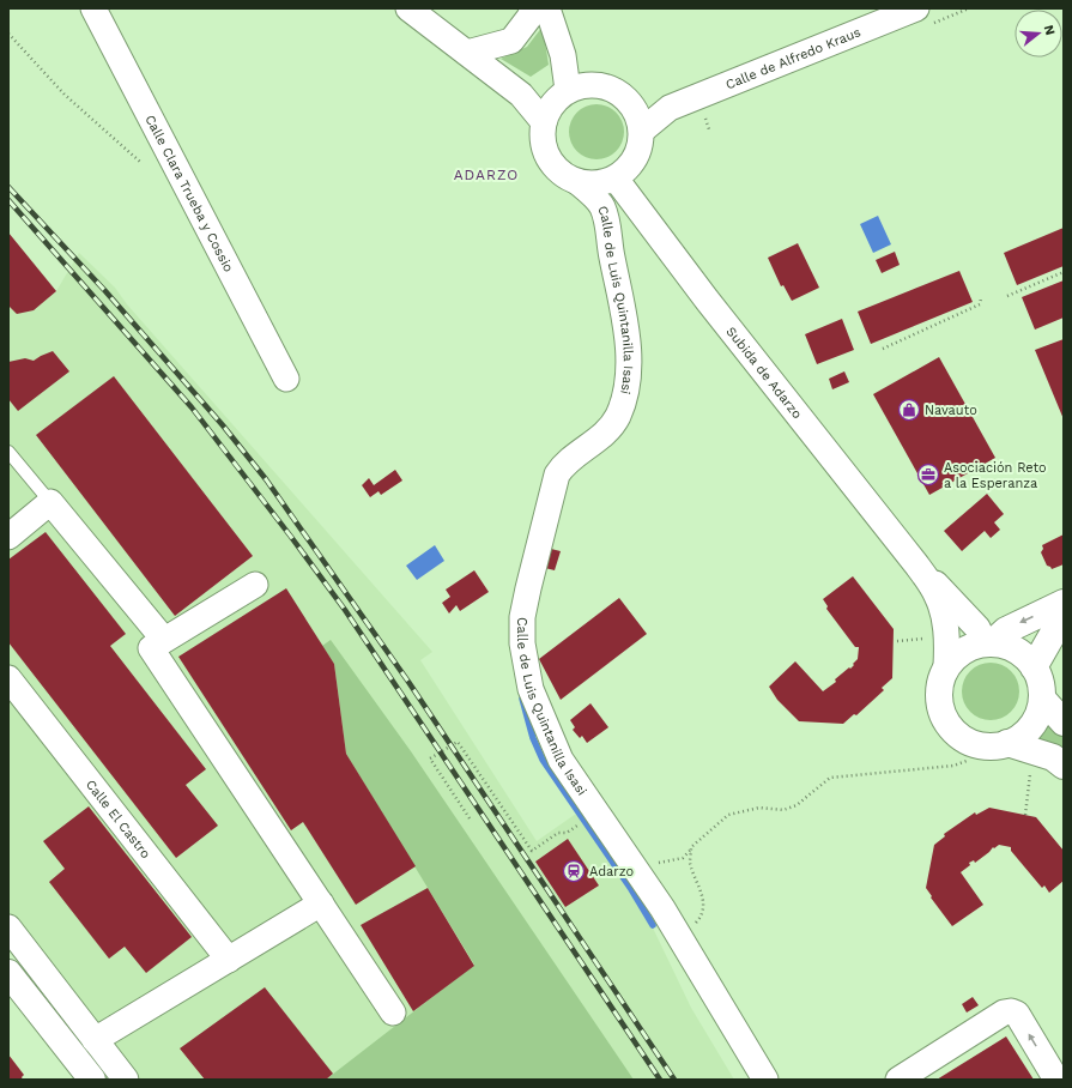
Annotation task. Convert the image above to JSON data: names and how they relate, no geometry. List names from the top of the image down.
{
  "streets": {
    "street": [
      "Calle de Alfredo Kraus",
      "Calle Clara Trueba y Cossio",
      "Calle de Luis Quintanilla Isasi",
      "Subida de Adarzo",
      "Calle El Castro"
    ]
  },
  "crossings": [
    ["Calle de Alfredo Kraus", "Calle de Luis Quintanilla Isasi"],
    ["Calle de Alfredo Kraus", "Subida de Adarzo"],
    ["Calle de Luis Quintanilla Isasi", "Subida de Adarzo"]
  ],
  "districts": ["ADARZO"],
  "places": {
    "shop": ["Navauto"],
    "office": ["Asociación Reto a la Esperanza"],
    "station": ["Adarzo"]
  },
  "north": "right"
}
